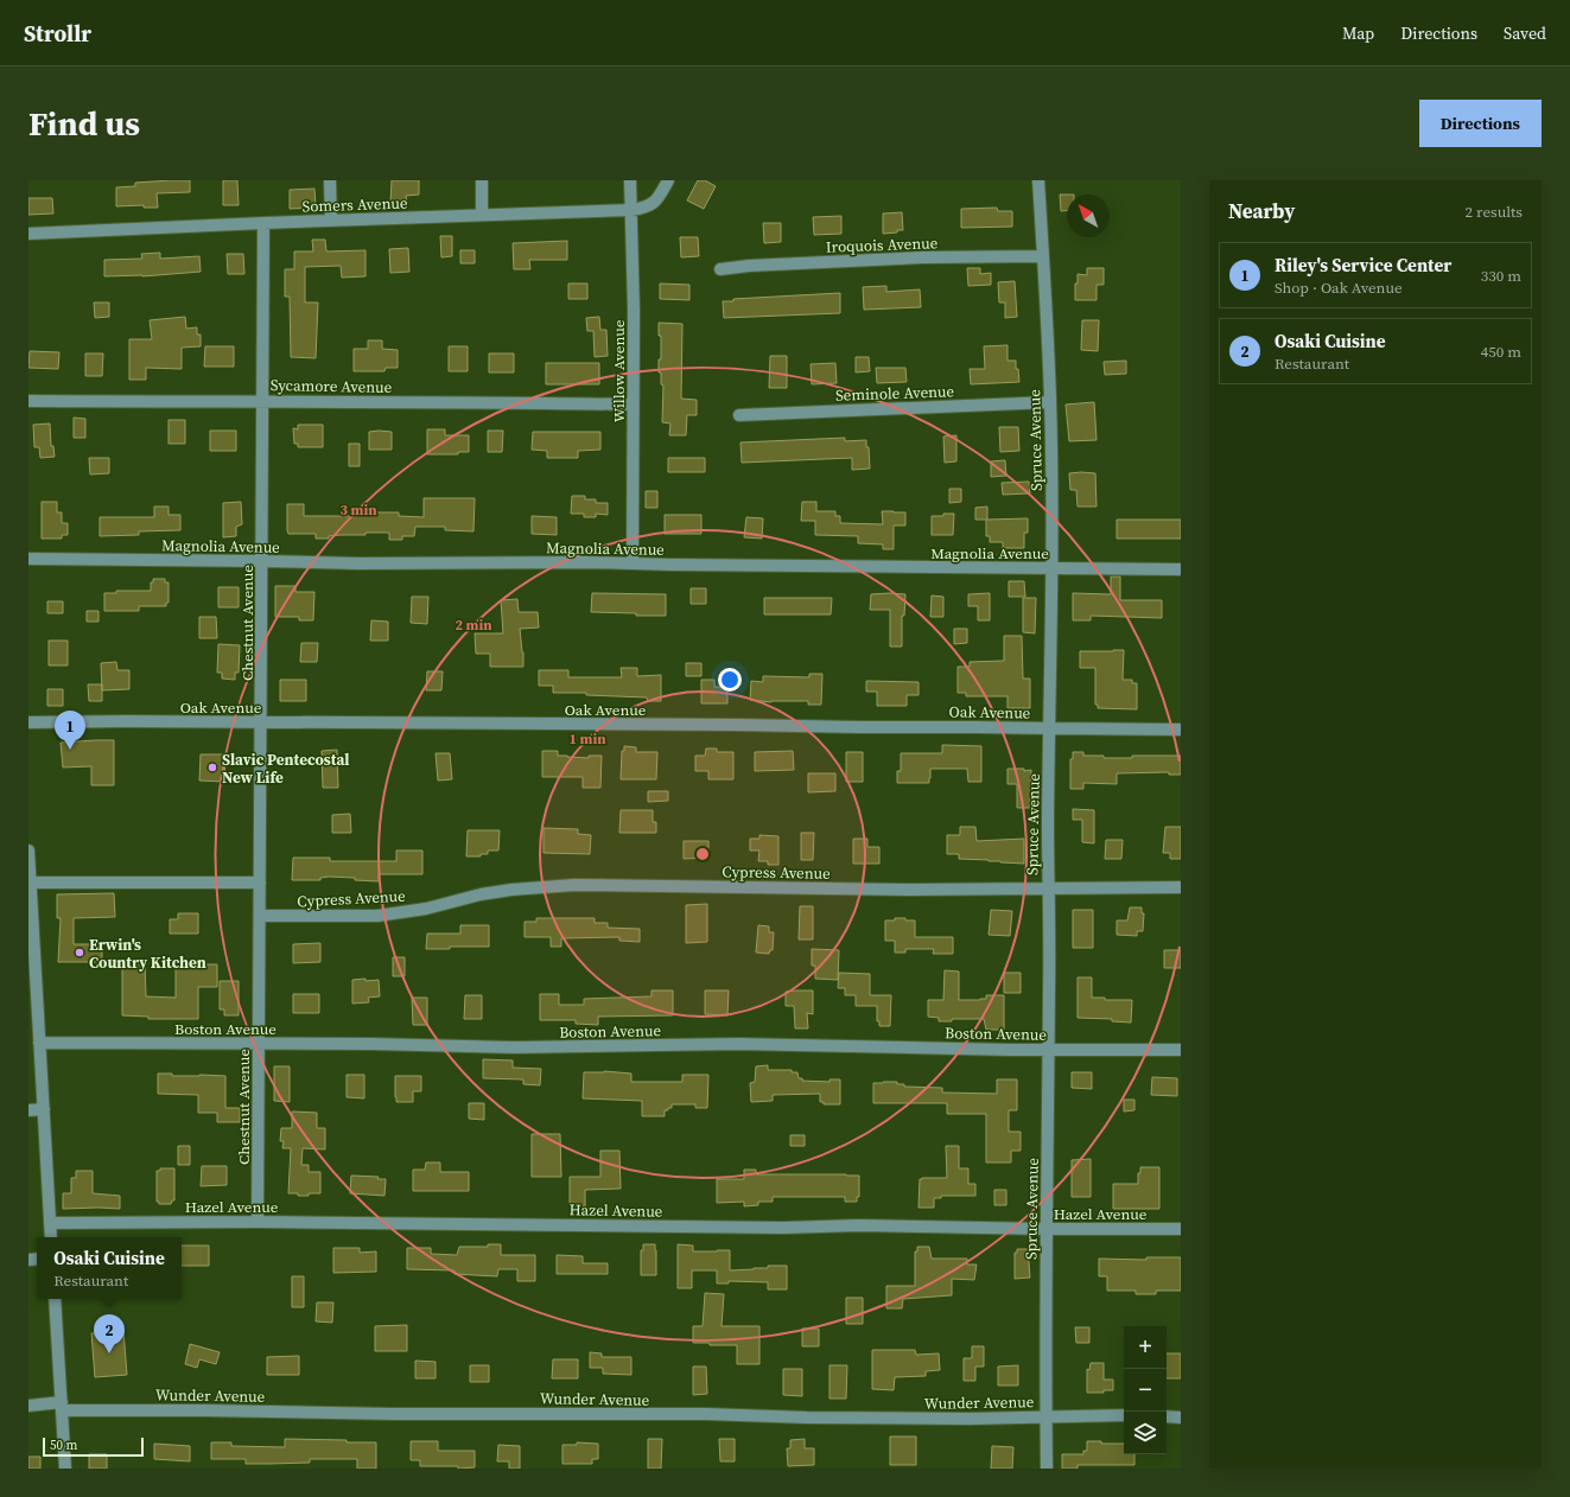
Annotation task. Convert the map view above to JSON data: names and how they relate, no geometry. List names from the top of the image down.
{
  "streets": {
    "street": [
      "Somers Avenue",
      "Iroquois Avenue",
      "Willow Avenue",
      "Sycamore Avenue",
      "Seminole Avenue",
      "Spruce Avenue",
      "Magnolia Avenue",
      "Chestnut Avenue",
      "Oak Avenue",
      "Cypress Avenue",
      "Boston Avenue",
      "Hazel Avenue",
      "Wunder Avenue"
    ]
  },
  "crossings": [
    ["Somers Avenue", "Willow Avenue"],
    ["Somers Avenue", "Chestnut Avenue"],
    ["Iroquois Avenue", "Spruce Avenue"],
    ["Willow Avenue", "Sycamore Avenue"],
    ["Willow Avenue", "Magnolia Avenue"],
    ["Sycamore Avenue", "Chestnut Avenue"],
    ["Seminole Avenue", "Spruce Avenue"],
    ["Spruce Avenue", "Magnolia Avenue"],
    ["Spruce Avenue", "Oak Avenue"],
    ["Spruce Avenue", "Cypress Avenue"],
    ["Spruce Avenue", "Boston Avenue"],
    ["Spruce Avenue", "Hazel Avenue"],
    ["Spruce Avenue", "Wunder Avenue"],
    ["Magnolia Avenue", "Chestnut Avenue"],
    ["Chestnut Avenue", "Oak Avenue"],
    ["Chestnut Avenue", "Cypress Avenue"],
    ["Chestnut Avenue", "Boston Avenue"],
    ["Chestnut Avenue", "Hazel Avenue"]
  ],
  "places": ["Slavic Pentecostal New Life", "Erwin's Country Kitchen"],
  "scale_bar": "50 m",
  "north": "top left",
  "page": {
    "header": "Strollr",
    "nav": ["Map", "Directions", "Saved"],
    "buttons": "Directions",
    "title": "Find us",
    "heading": ["Nearby", "2 results"],
    "list": [
      {
        "mark": "1",
        "name": "Riley's Service Center",
        "note": "Shop · Oak Avenue",
        "value": "330 m"
      },
      {
        "mark": "2",
        "name": "Osaki Cuisine",
        "note": "Restaurant",
        "value": "450 m"
      }
    ],
    "pins": ["1", "2"],
    "popup": ["Osaki Cuisine", "Restaurant"],
    "map_buttons": ["+", "−"],
    "scale": "50 m"
  },
  "rings": ["3 min", "2 min", "1 min"]
}
